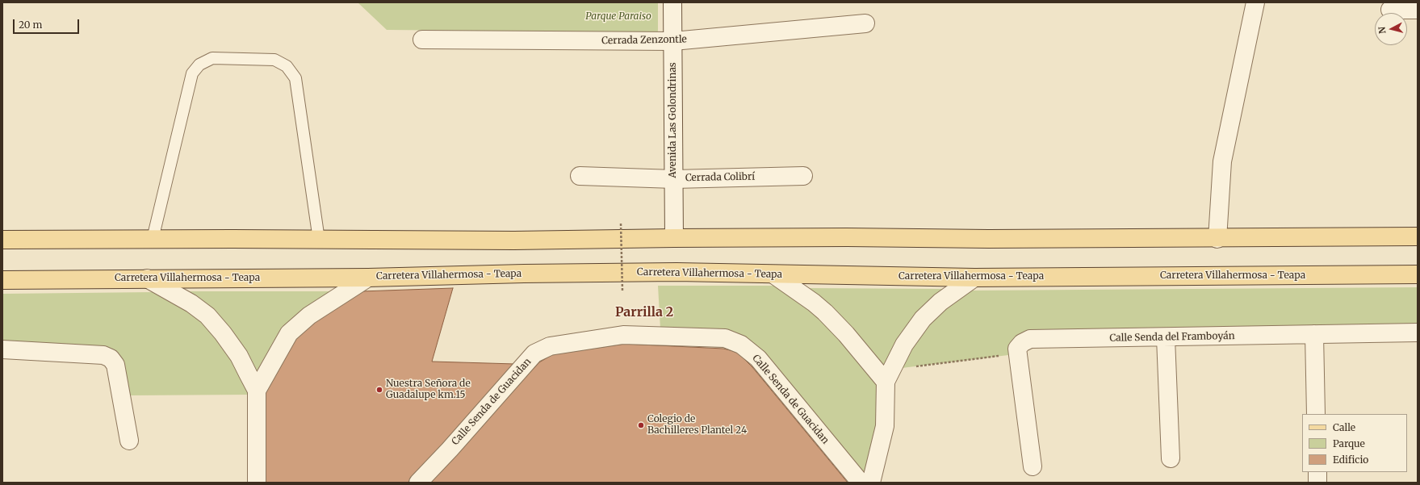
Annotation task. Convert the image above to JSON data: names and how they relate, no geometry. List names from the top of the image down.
{
  "streets": {
    "main road": ["Carretera Villahermosa - Teapa"],
    "street": [
      "Cerrada Zenzontle",
      "Avenida Las Golondrinas",
      "Cerrada Colibrí",
      "Calle Senda del Framboyán",
      "Calle Senda de Guacidan"
    ]
  },
  "crossings": [
    ["Cerrada Zenzontle", "Avenida Las Golondrinas"],
    ["Avenida Las Golondrinas", "Cerrada Colibrí"]
  ],
  "districts": ["Parrilla 2"],
  "parks": ["Parque Paraiso"],
  "places": ["Nuestra Señora de Guadalupe km.15", "Colegio de Bachilleres Plantel 24"],
  "legend": ["Calle", "Parque", "Edificio"],
  "scale_bar": "20 m",
  "north": "left"
}
